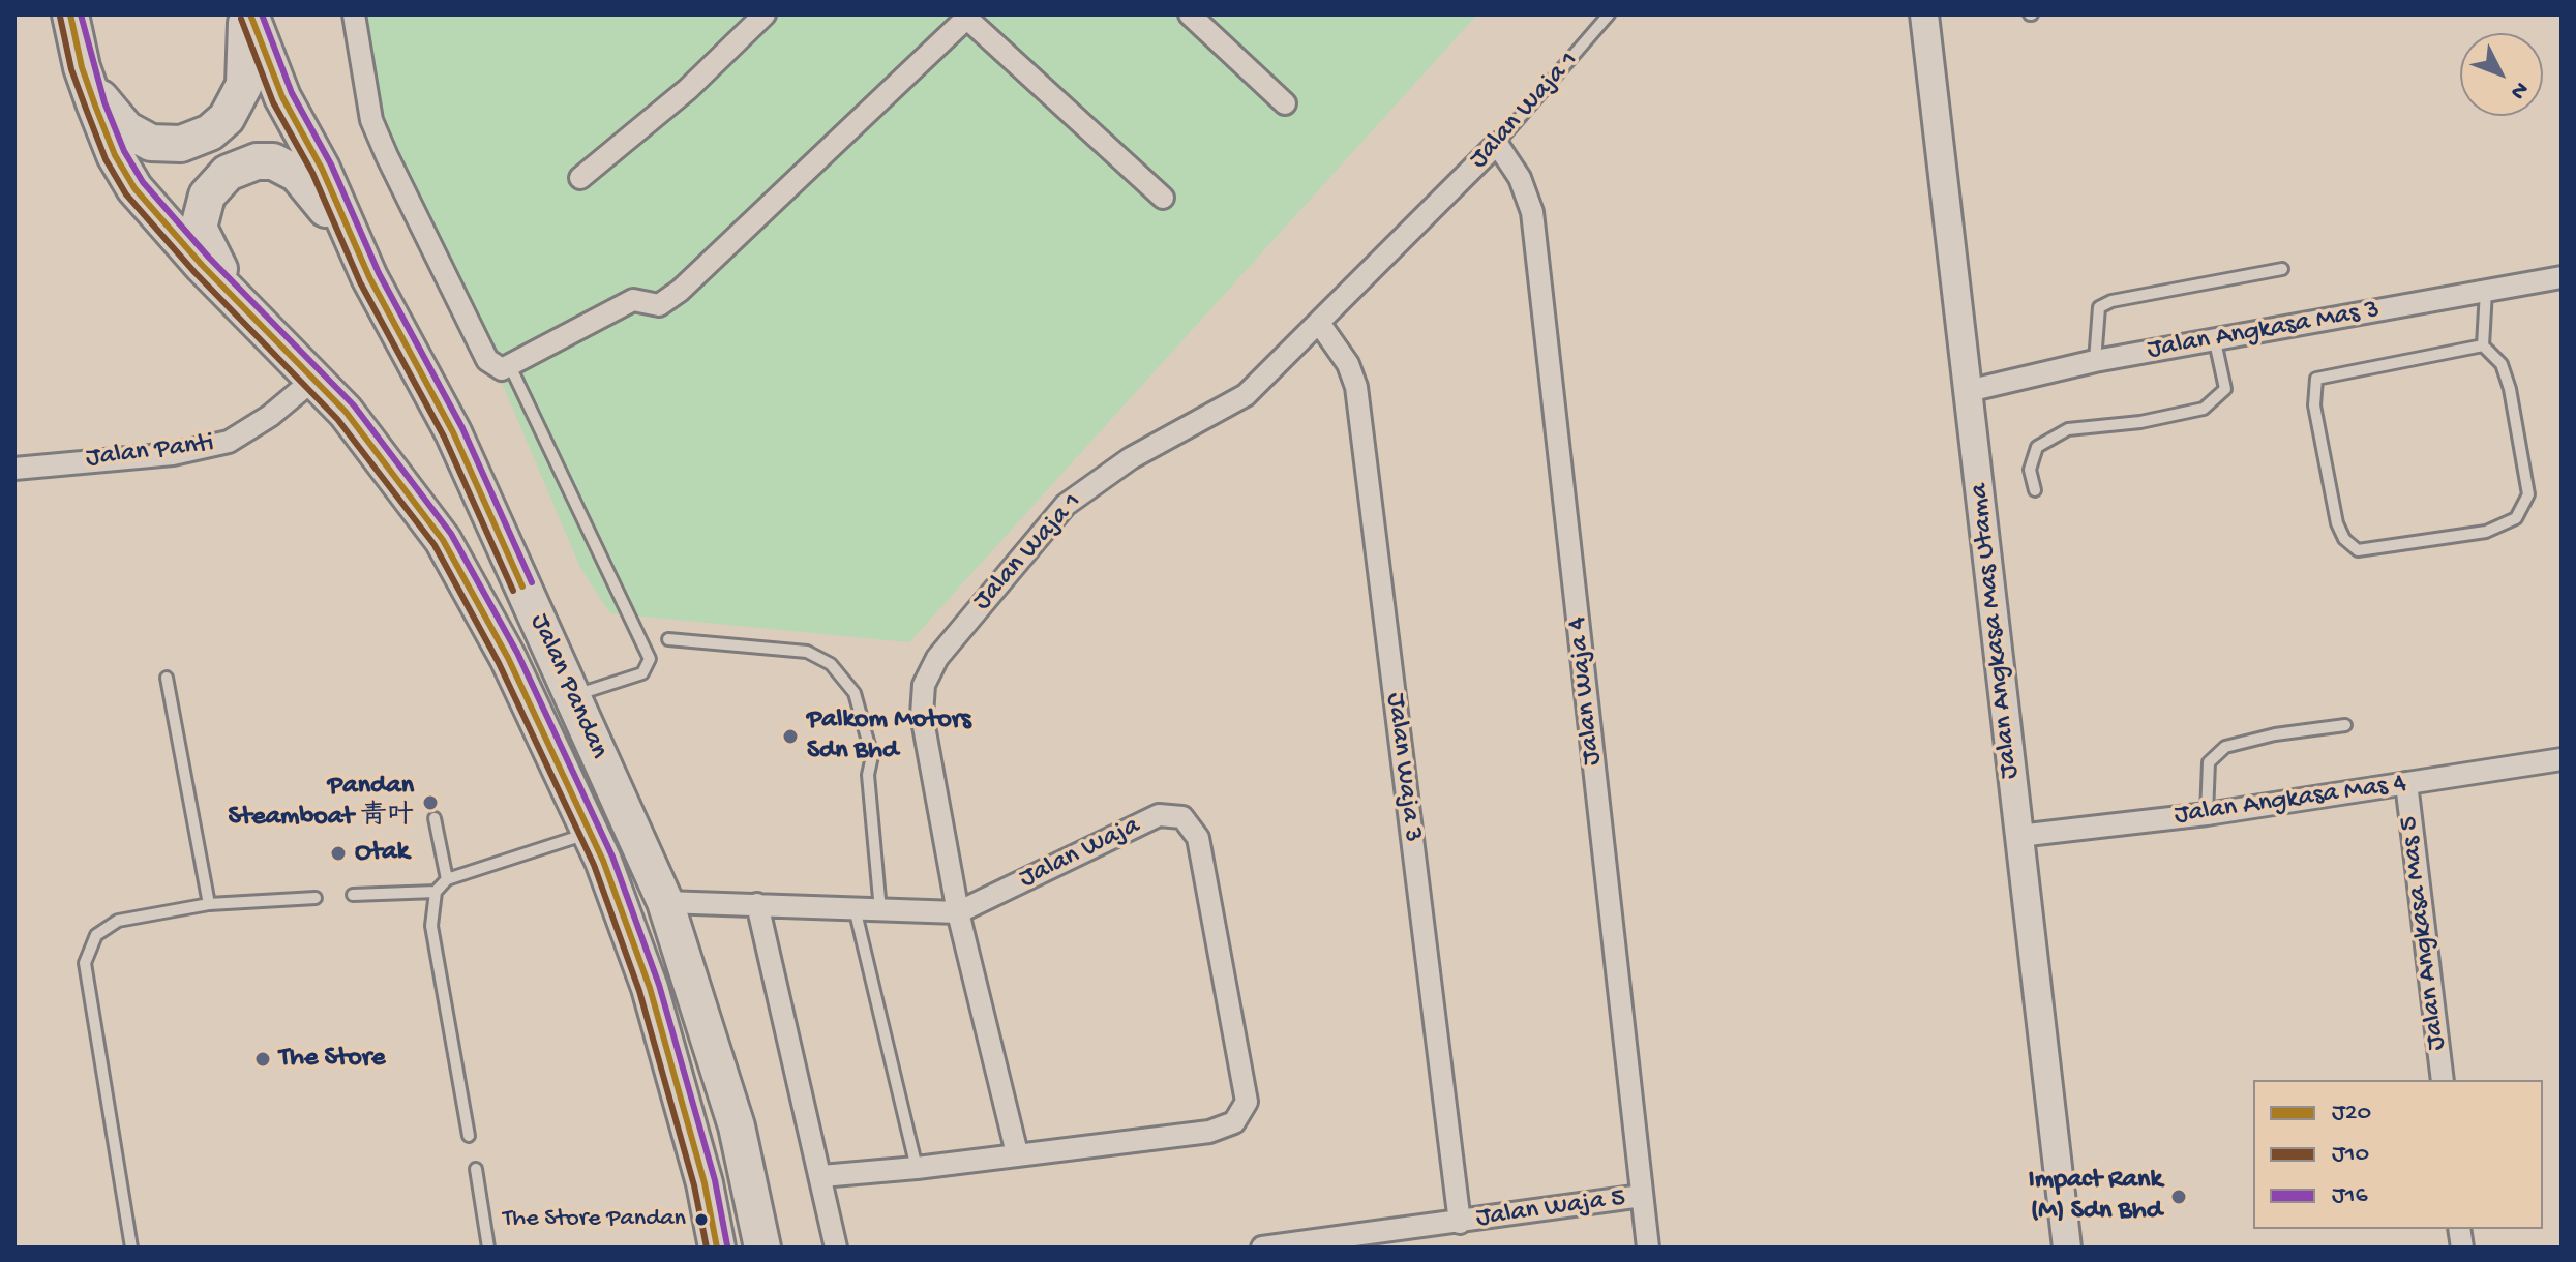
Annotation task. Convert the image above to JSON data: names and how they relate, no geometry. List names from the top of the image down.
{
  "streets": {
    "highway": ["Jalan Pandan"],
    "street": [
      "Jalan Waja 1",
      "Jalan Angkasa Mas 3",
      "Jalan Panti",
      "Jalan Angkasa Mas Utama",
      "Jalan Waja 4",
      "Jalan Waja 3",
      "Jalan Angkasa Mas 4",
      "Jalan Waja",
      "Jalan Angkasa Mas 5",
      "Jalan Waja 5"
    ]
  },
  "crossings": [
    ["Jalan Waja 1", "Jalan Waja 4"],
    ["Jalan Waja 1", "Jalan Waja 3"],
    ["Jalan Waja 1", "Jalan Waja"],
    ["Jalan Angkasa Mas 3", "Jalan Angkasa Mas Utama"],
    ["Jalan Panti", "Jalan Pandan"],
    ["Jalan Angkasa Mas Utama", "Jalan Angkasa Mas 4"],
    ["Jalan Pandan", "Jalan Waja"],
    ["Jalan Waja 4", "Jalan Waja 5"],
    ["Jalan Waja 3", "Jalan Waja 5"],
    ["Jalan Angkasa Mas 4", "Jalan Angkasa Mas 5"]
  ],
  "places": [
    "Palkom Motors Sdn Bhd",
    "Pandan Steamboat 青叶",
    "Otak",
    "The Store",
    "Impact Rank (M) Sdn Bhd",
    "The Store Pandan"
  ],
  "lines": ["transit line J20", "transit line J16", "transit line J10"],
  "legend": ["J20", "J10", "J16"],
  "north": "bottom right"
}
